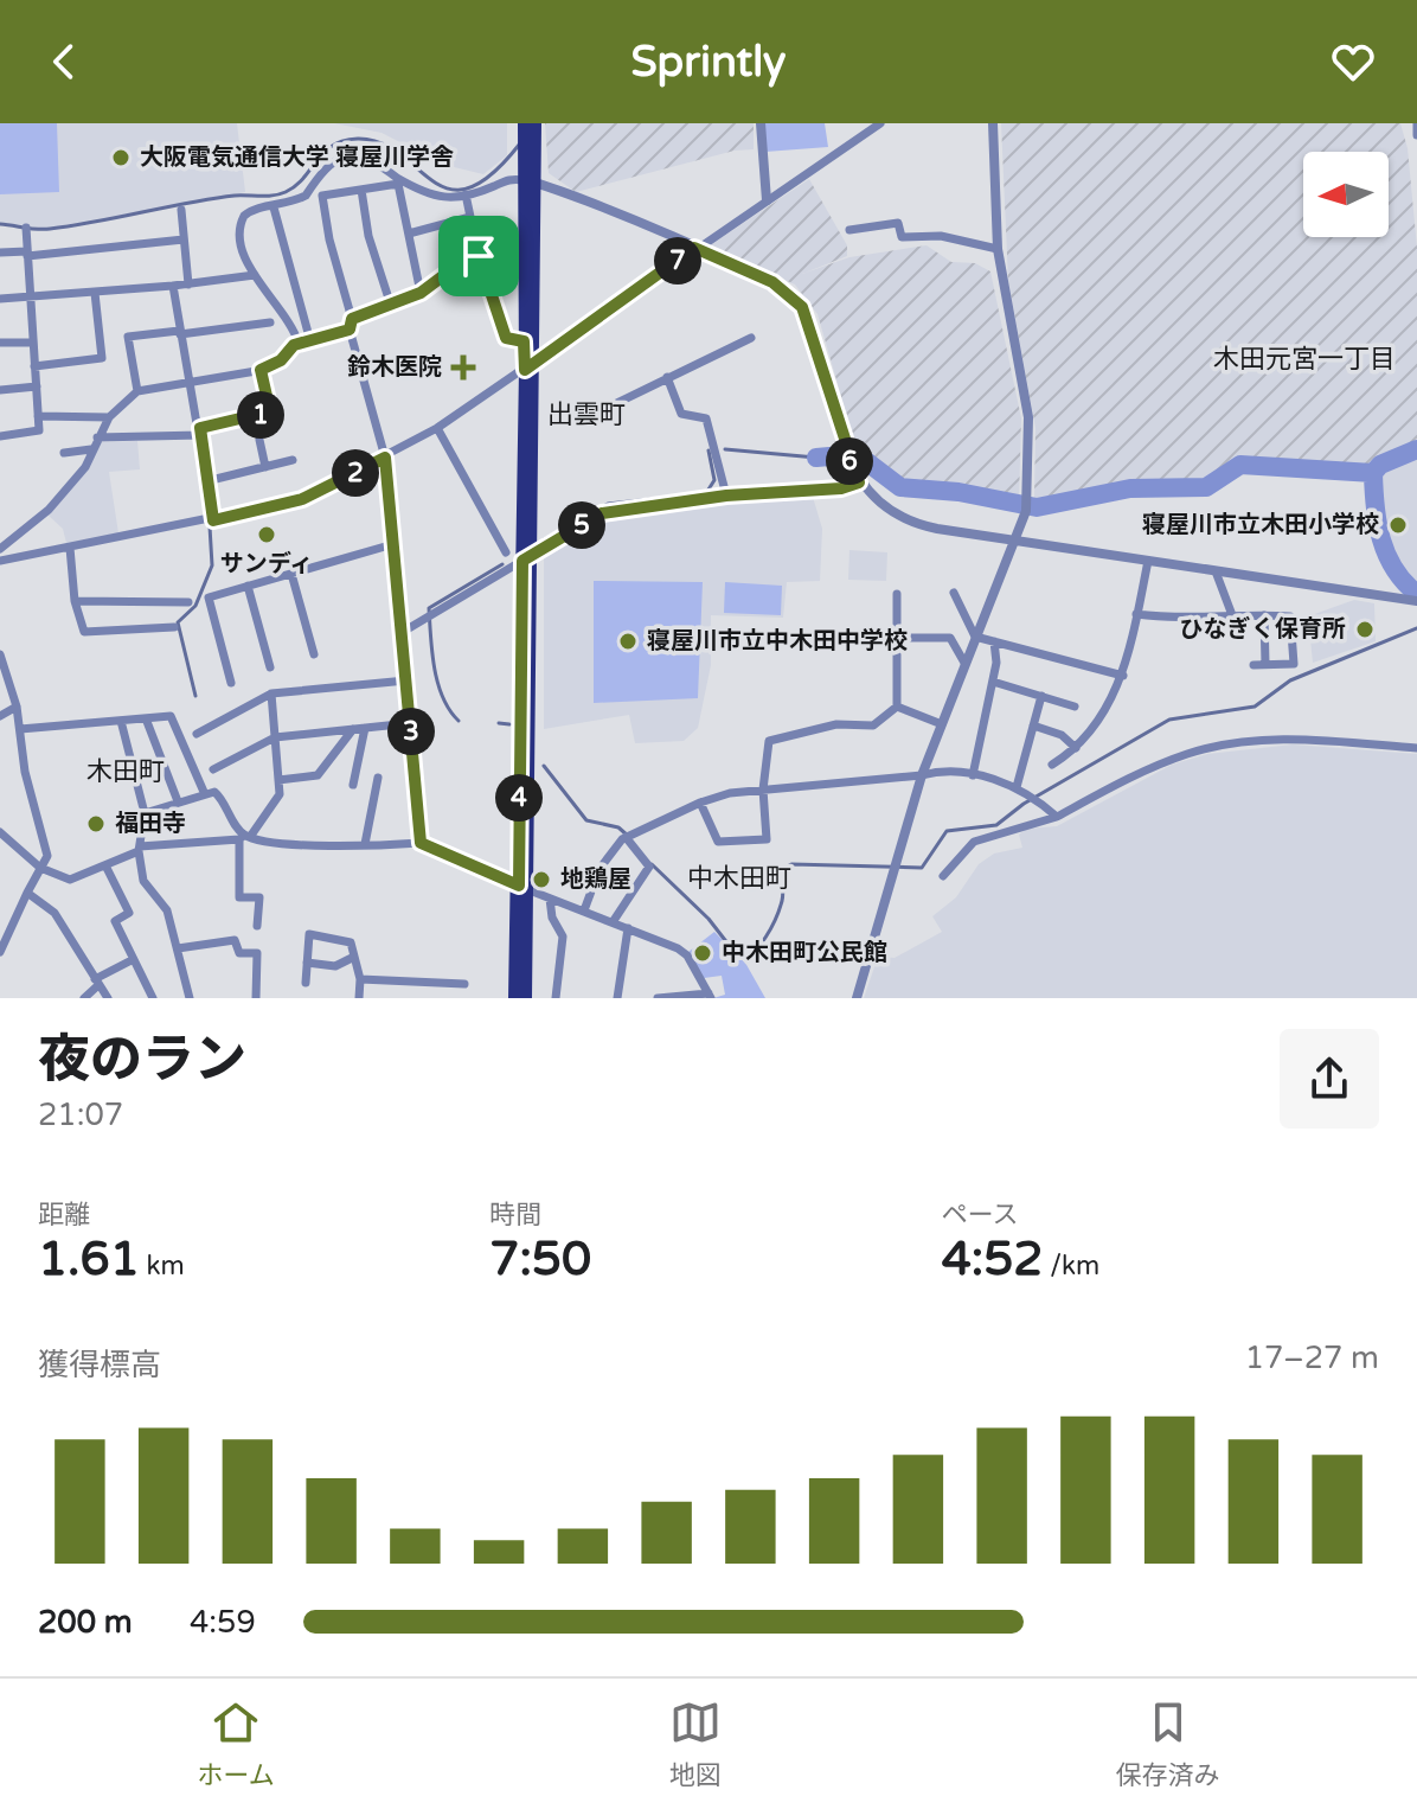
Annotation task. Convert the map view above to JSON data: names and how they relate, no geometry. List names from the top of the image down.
{
  "districts": [
    "木田元宮一丁目",
    "出雲町",
    "木田町",
    "中木田町"
  ],
  "places": {
    "other": [
      "大阪電気通信大学 寝屋川学舎",
      "寝屋川市立木田小学校",
      "サンディ",
      "ひなぎく保育所",
      "寝屋川市立中木田中学校",
      "福田寺",
      "地鶏屋",
      "中木田町公民館"
    ],
    "health": ["鈴木医院"]
  },
  "north": "left",
  "page": {
    "header": "Sprintly",
    "pins": [
      "7",
      "1",
      "6",
      "2",
      "5",
      "3",
      "4"
    ],
    "heading": ["夜のラン", "21:07"],
    "stats": [
      ["距離", "1.61 km"],
      ["時間", "7:50"],
      ["ペース", "4:52 /km"]
    ],
    "chart": ["獲得標高", "17–27 m"],
    "list": [
      {
        "name": "200 m",
        "note": "4:59"
      }
    ],
    "tabs": ["ホーム", "地図", "保存済み"]
  }
}
